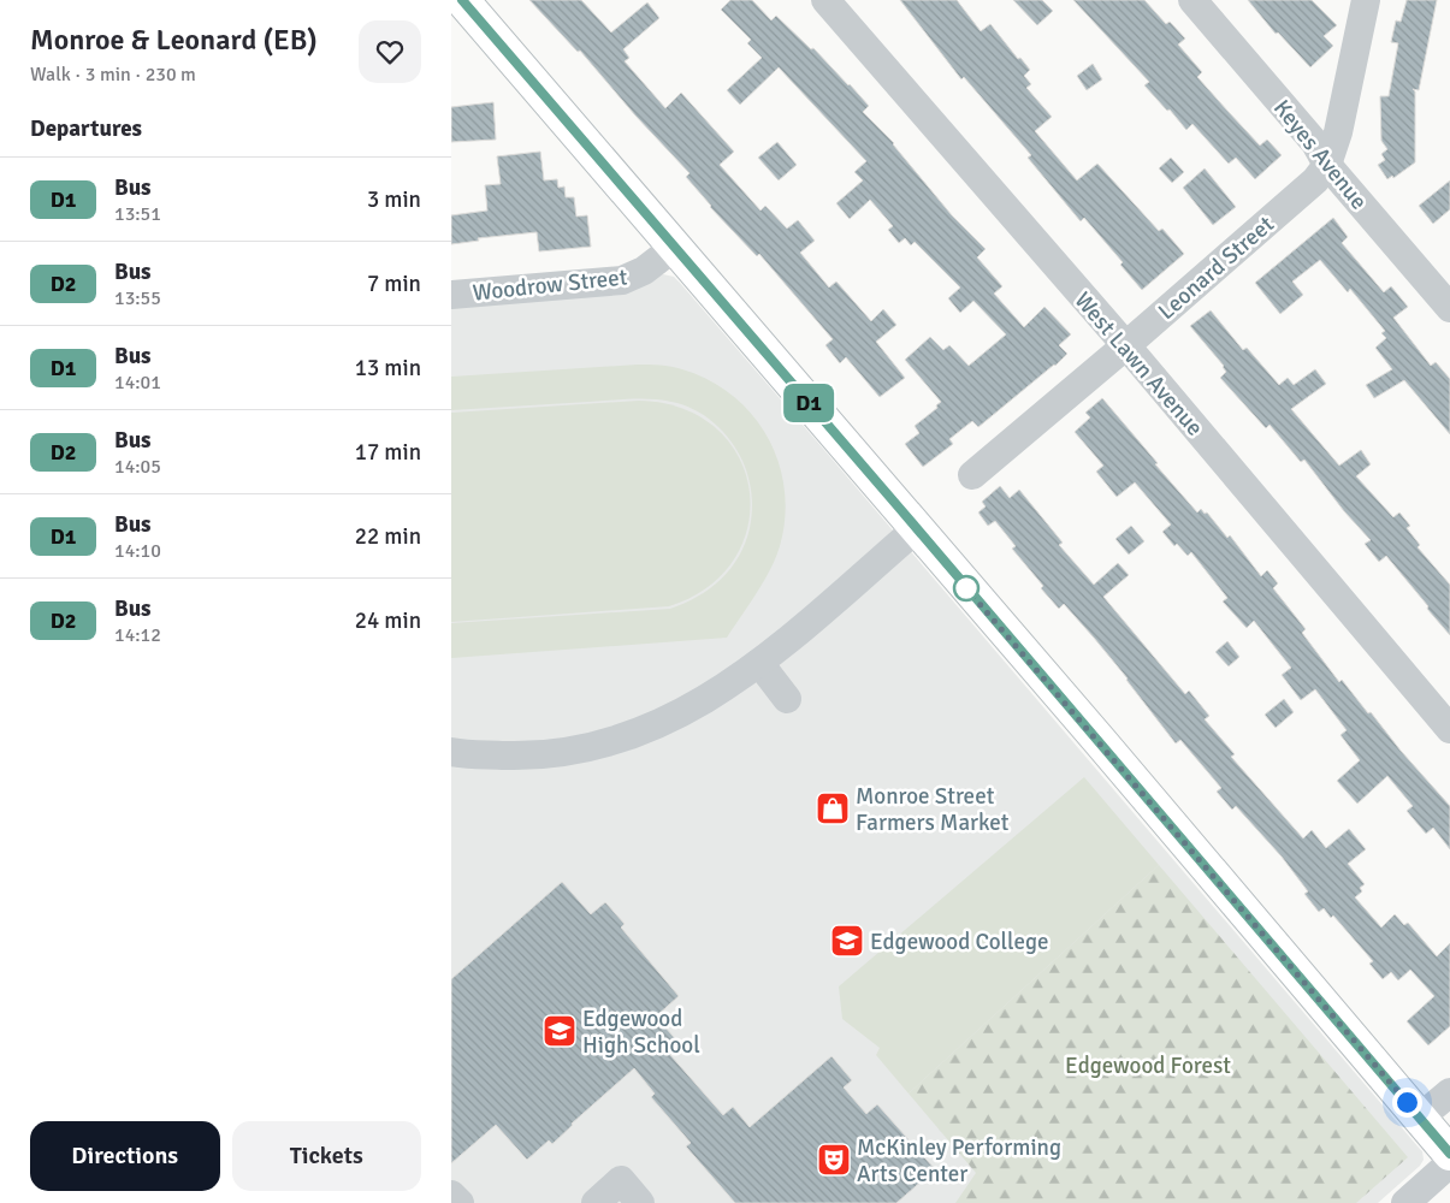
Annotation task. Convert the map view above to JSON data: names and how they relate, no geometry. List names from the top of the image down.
{
  "streets": {
    "street": [
      "Keyes Avenue",
      "Leonard Street",
      "Woodrow Street",
      "West Lawn Avenue"
    ]
  },
  "crossings": [
    ["Keyes Avenue", "Leonard Street"],
    ["Leonard Street", "West Lawn Avenue"]
  ],
  "parks": ["Edgewood Forest"],
  "places": {
    "shop": ["Monroe Street Farmers Market"],
    "school or university": ["Edgewood College", "Edgewood High School"],
    "theatre": ["McKinley Performing Arts Center"]
  },
  "lines": ["bus line D1"],
  "page": {
    "heading": [
      ["Monroe & Leonard (EB)", "Walk · 3 min · 230 m"],
      "Departures"
    ],
    "on_map": "D1",
    "list": [
      {
        "mark": "D1",
        "name": "Bus",
        "note": "13:51",
        "value": "3 min"
      },
      {
        "mark": "D2",
        "name": "Bus",
        "note": "13:55",
        "value": "7 min"
      },
      {
        "mark": "D1",
        "name": "Bus",
        "note": "14:01",
        "value": "13 min"
      },
      {
        "mark": "D2",
        "name": "Bus",
        "note": "14:05",
        "value": "17 min"
      },
      {
        "mark": "D1",
        "name": "Bus",
        "note": "14:10",
        "value": "22 min"
      },
      {
        "mark": "D2",
        "name": "Bus",
        "note": "14:12",
        "value": "24 min"
      }
    ],
    "buttons": ["Directions", "Tickets"]
  }
}
